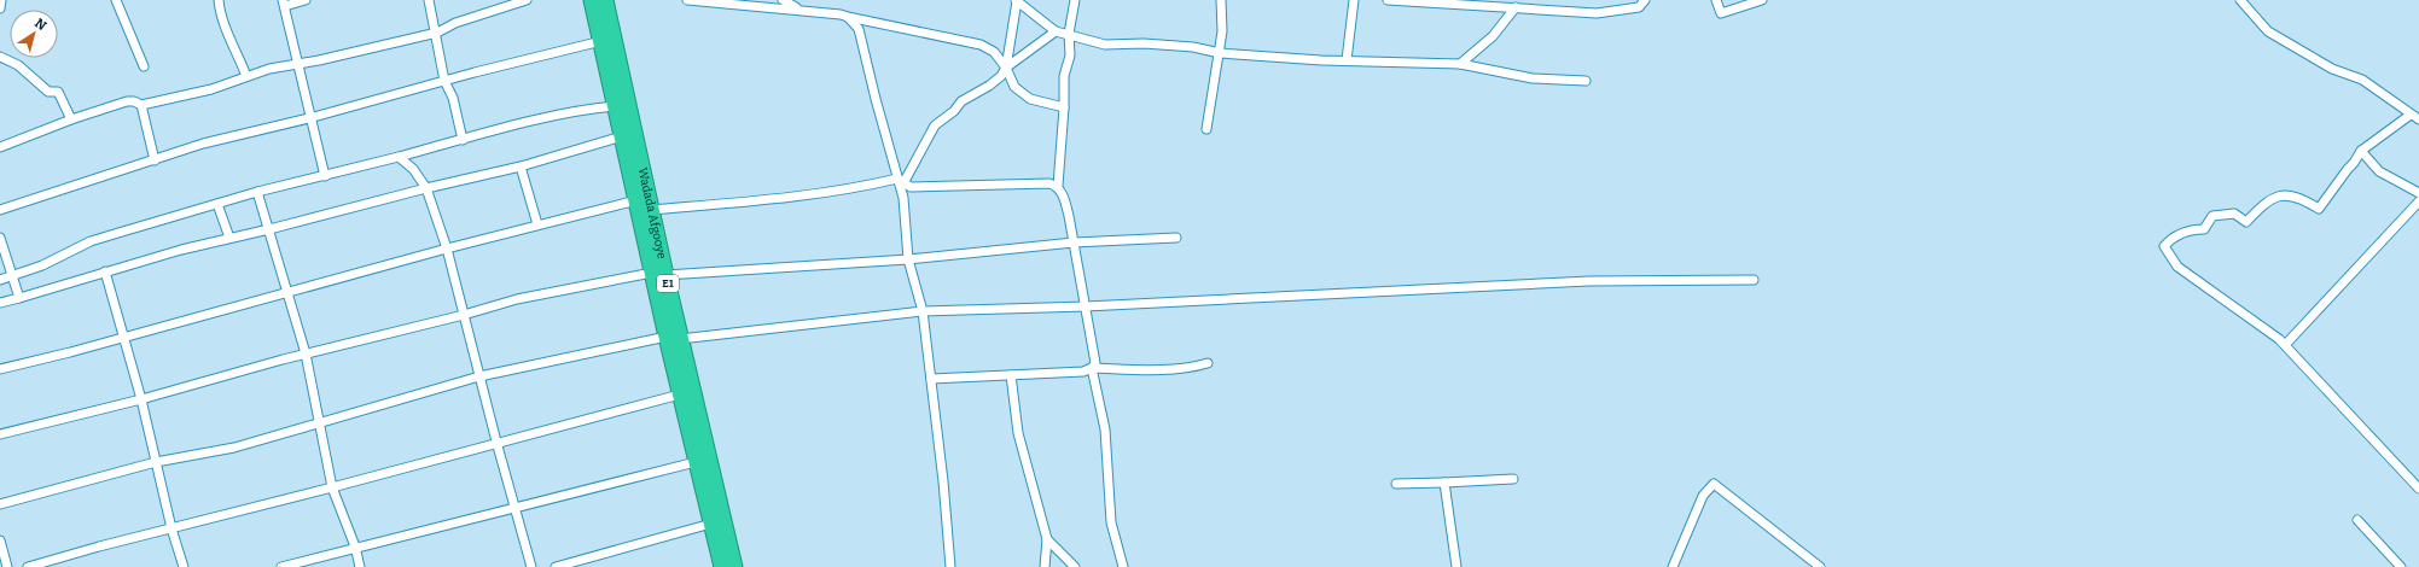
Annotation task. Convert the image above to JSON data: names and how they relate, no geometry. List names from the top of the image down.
{
  "streets": {
    "highway": ["Wadada Afgooye", "E1"]
  },
  "north": "top right"
}
